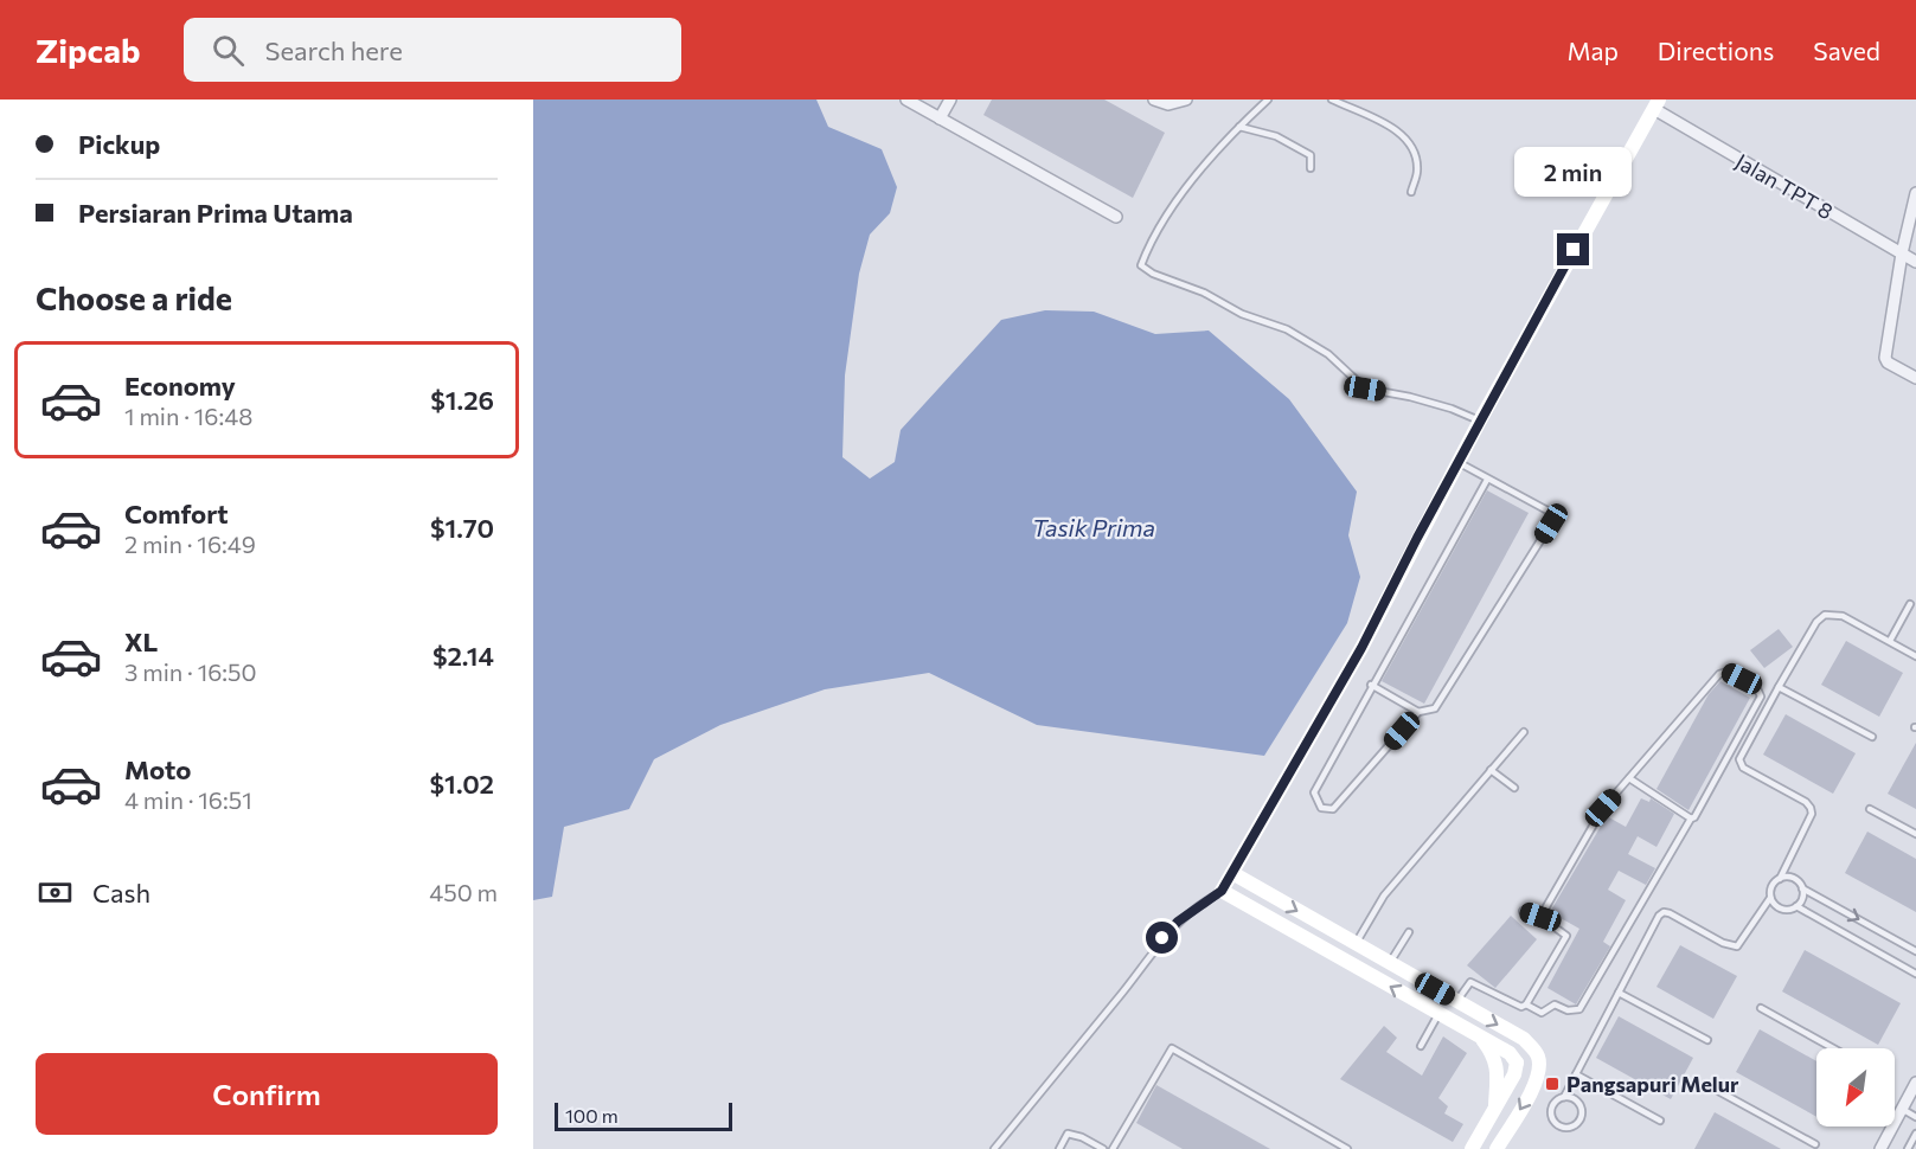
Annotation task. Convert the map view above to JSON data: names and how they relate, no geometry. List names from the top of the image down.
{
  "streets": {
    "street": ["Jalan TPT 8"]
  },
  "water": ["Tasik Prima"],
  "places": {
    "transit": ["Pangsapuri Melur"]
  },
  "scale_bar": "100 m",
  "north": "bottom left",
  "page": {
    "header": "Zipcab",
    "search": "Search here",
    "nav": ["Map", "Directions", "Saved"],
    "banner": ["Pickup", "Persiaran Prima Utama"],
    "bubble": "2 min",
    "heading": "Choose a ride",
    "list": [
      {
        "name": "Economy",
        "note": "1 min · 16:48",
        "value": "$1.26"
      },
      {
        "name": "Comfort",
        "note": "2 min · 16:49",
        "value": "$1.70"
      },
      {
        "name": "XL",
        "note": "3 min · 16:50",
        "value": "$2.14"
      },
      {
        "name": "Moto",
        "note": "4 min · 16:51",
        "value": "$1.02"
      }
    ],
    "pay": ["Cash", "450 m"],
    "buttons": "Confirm",
    "scale": "100 m"
  }
}
